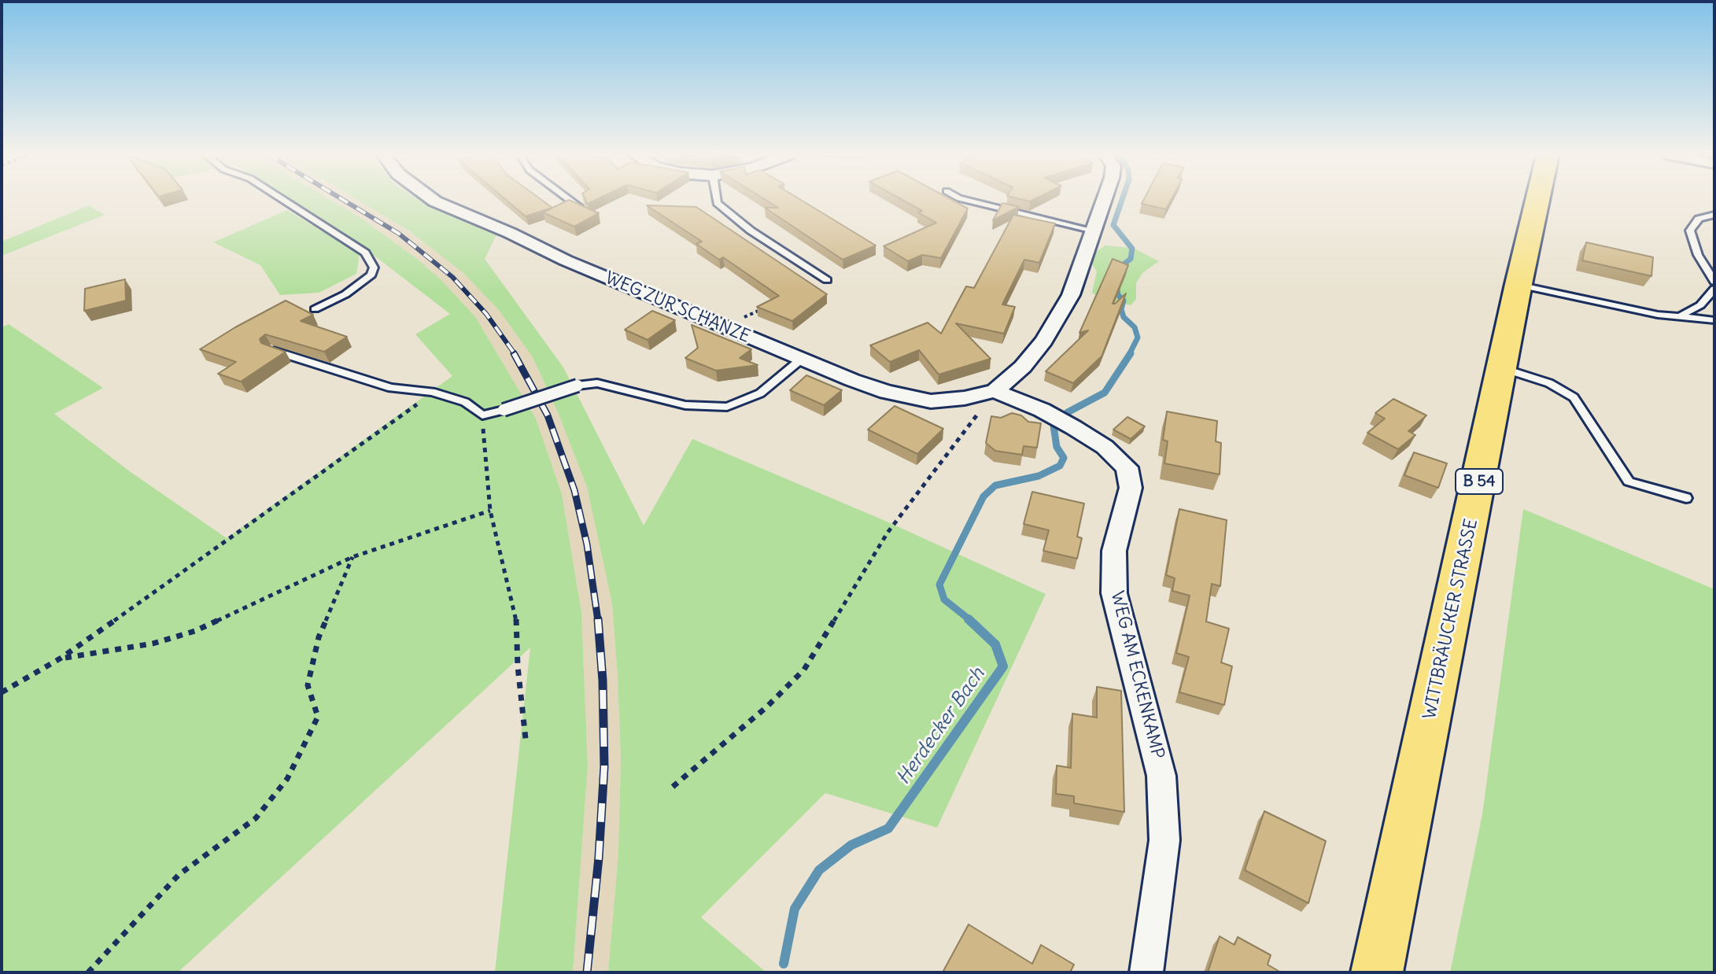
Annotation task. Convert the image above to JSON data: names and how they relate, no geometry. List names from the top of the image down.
{
  "streets": {
    "main road": ["B 54", "WITTBRÄUCKER STRASSE"],
    "street": ["WEG ZUR SCHANZE", "WEG AM ECKENKAMP"]
  },
  "crossings": [
    ["WEG ZUR SCHANZE", "WEG AM ECKENKAMP"]
  ],
  "water": ["Herdecker Bach"]
}
